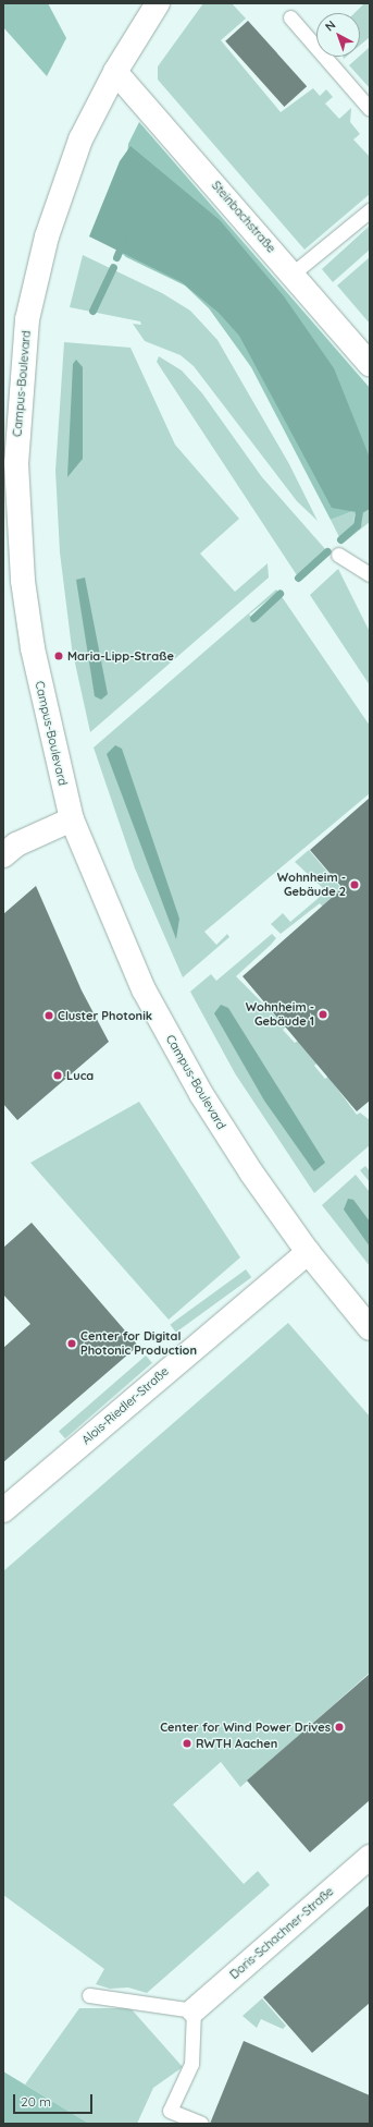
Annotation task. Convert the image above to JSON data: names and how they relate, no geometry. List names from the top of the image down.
{
  "streets": {
    "street": [
      "Steinbachstraße",
      "Campus-Boulevard",
      "Alois-Riedler-Straße",
      "Doris-Schachner-Straße"
    ]
  },
  "crossings": [
    ["Steinbachstraße", "Campus-Boulevard"],
    ["Campus-Boulevard", "Alois-Riedler-Straße"]
  ],
  "places": [
    "Maria-Lipp-Straße",
    "Wohnheim - Gebäude 2",
    "Wohnheim - Gebäude 1",
    "Cluster Photonik",
    "Luca",
    "Center for Digital Photonic Production",
    "Center for Wind Power Drives",
    "RWTH Aachen"
  ],
  "scale_bar": "20 m",
  "north": "top left"
}
